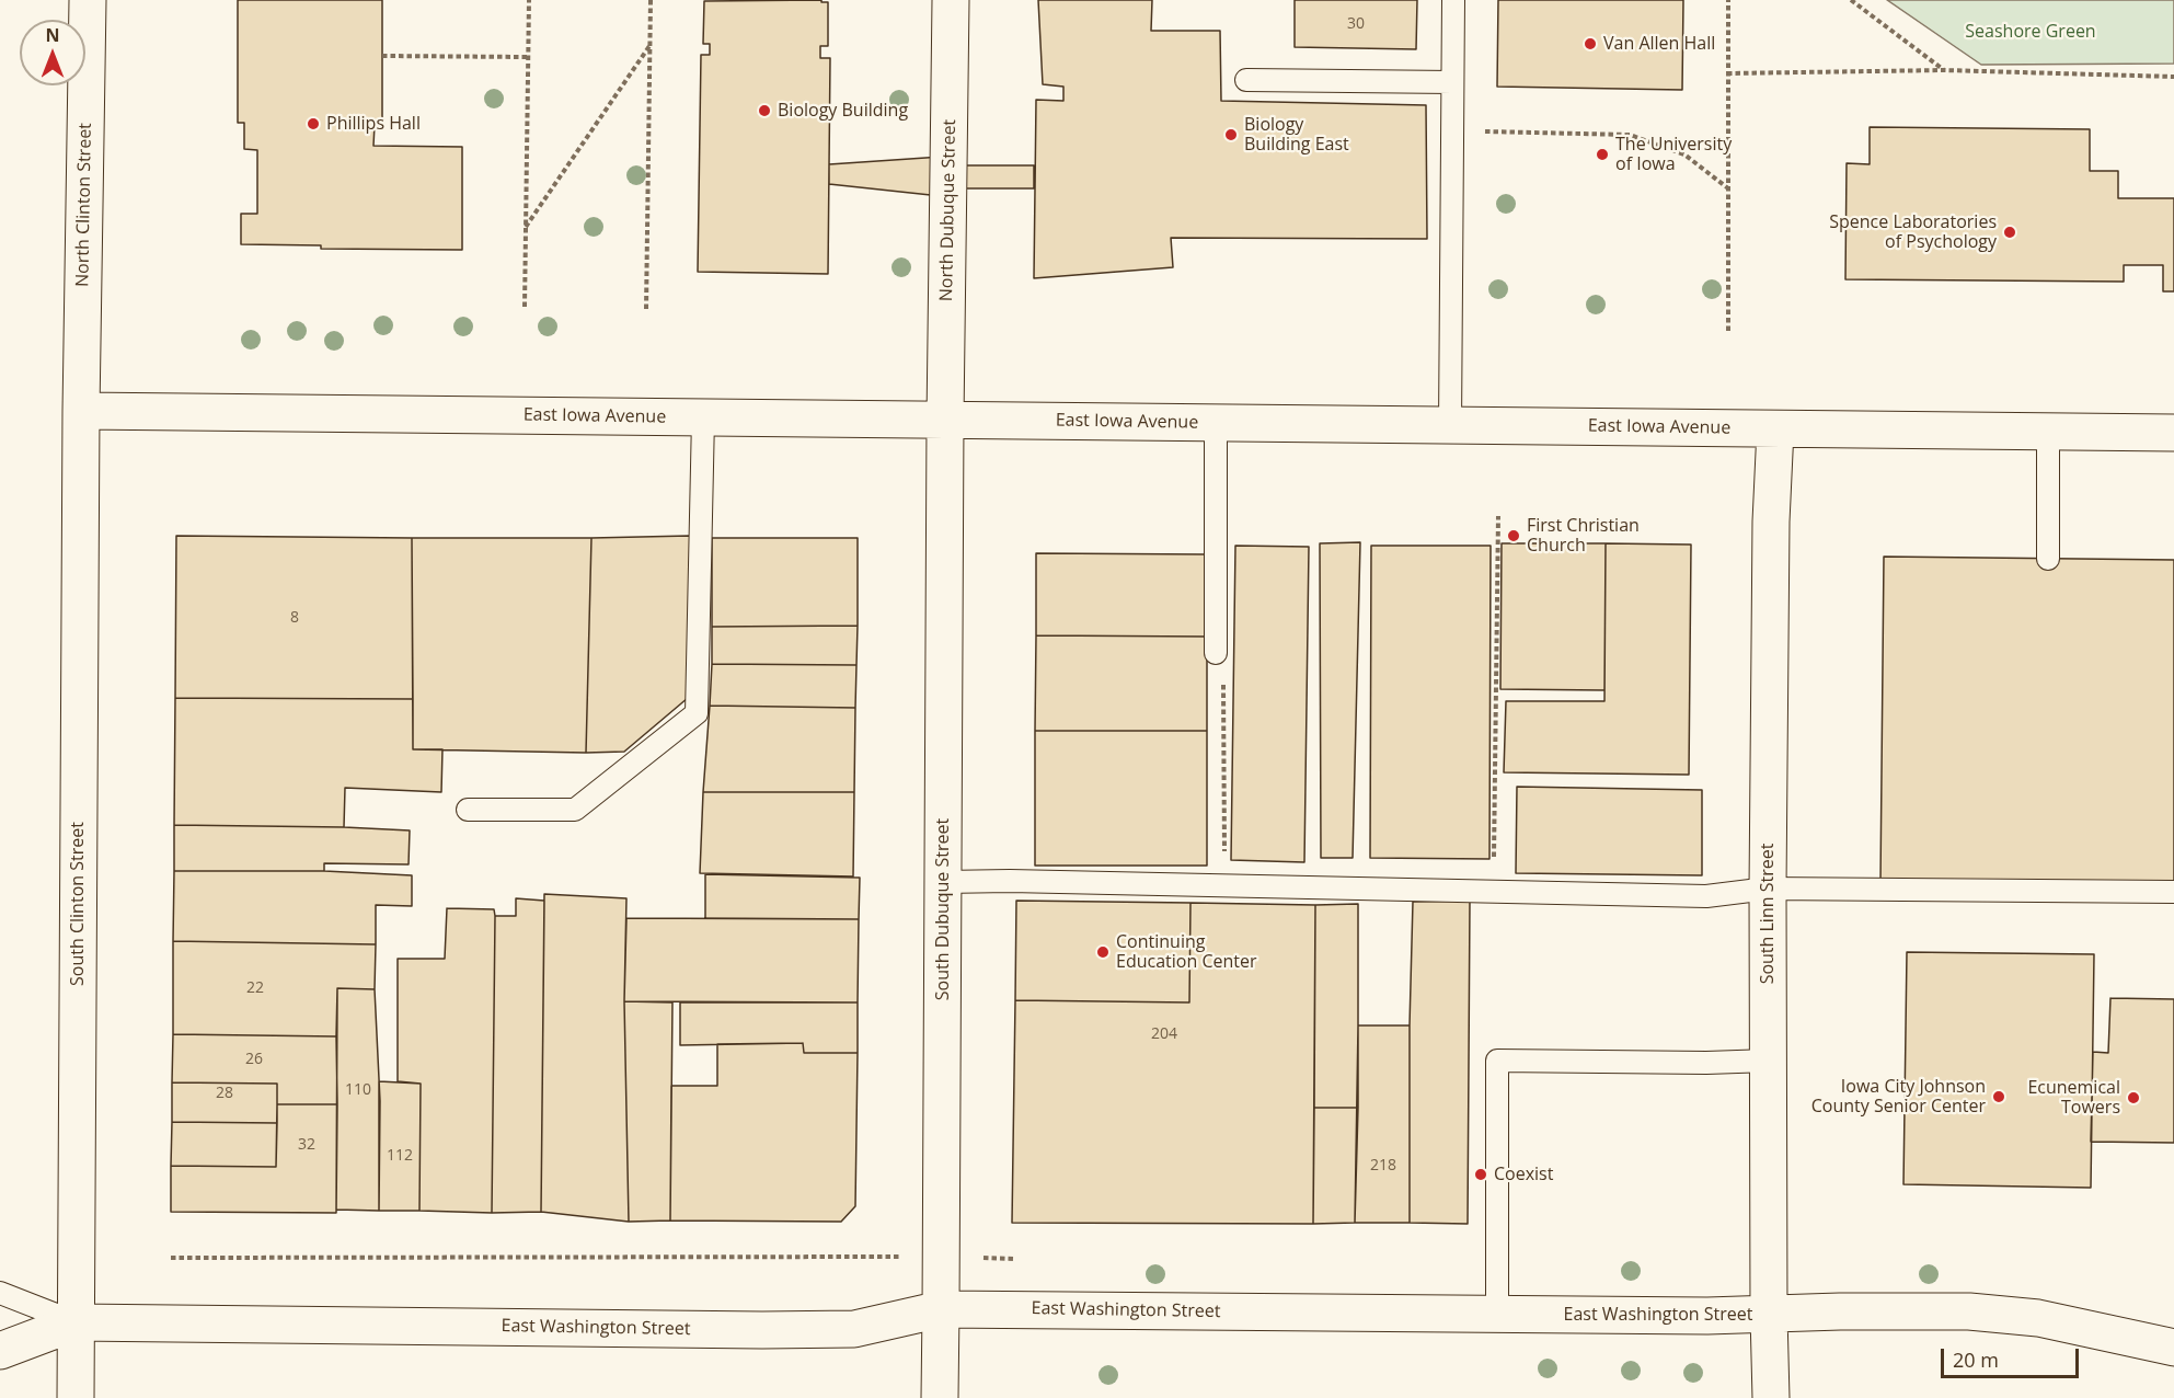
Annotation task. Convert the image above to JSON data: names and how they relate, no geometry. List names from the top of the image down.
{
  "streets": {
    "street": [
      "North Clinton Street",
      "North Dubuque Street",
      "East Iowa Avenue",
      "South Clinton Street",
      "South Dubuque Street",
      "South Linn Street",
      "East Washington Street"
    ]
  },
  "crossings": [
    ["North Clinton Street", "East Iowa Avenue"],
    ["North Clinton Street", "South Clinton Street"],
    ["North Dubuque Street", "East Iowa Avenue"],
    ["North Dubuque Street", "South Dubuque Street"],
    ["East Iowa Avenue", "South Clinton Street"],
    ["East Iowa Avenue", "South Dubuque Street"],
    ["East Iowa Avenue", "South Linn Street"],
    ["South Clinton Street", "East Washington Street"],
    ["South Dubuque Street", "East Washington Street"],
    ["South Linn Street", "East Washington Street"]
  ],
  "parks": ["Seashore Green"],
  "places": [
    "Van Allen Hall",
    "Biology Building",
    "Phillips Hall",
    "Biology Building East",
    "The University of Iowa",
    "Spence Laboratories of Psychology",
    "First Christian Church",
    "Continuing Education Center",
    "Iowa City Johnson County Senior Center",
    "Ecunemical Towers",
    "Coexist"
  ],
  "house_numbers": [
    "30",
    "8",
    "22",
    "204",
    "26",
    "110",
    "28",
    "32",
    "112",
    "218"
  ],
  "scale_bar": "20 m",
  "north": "top"
}
